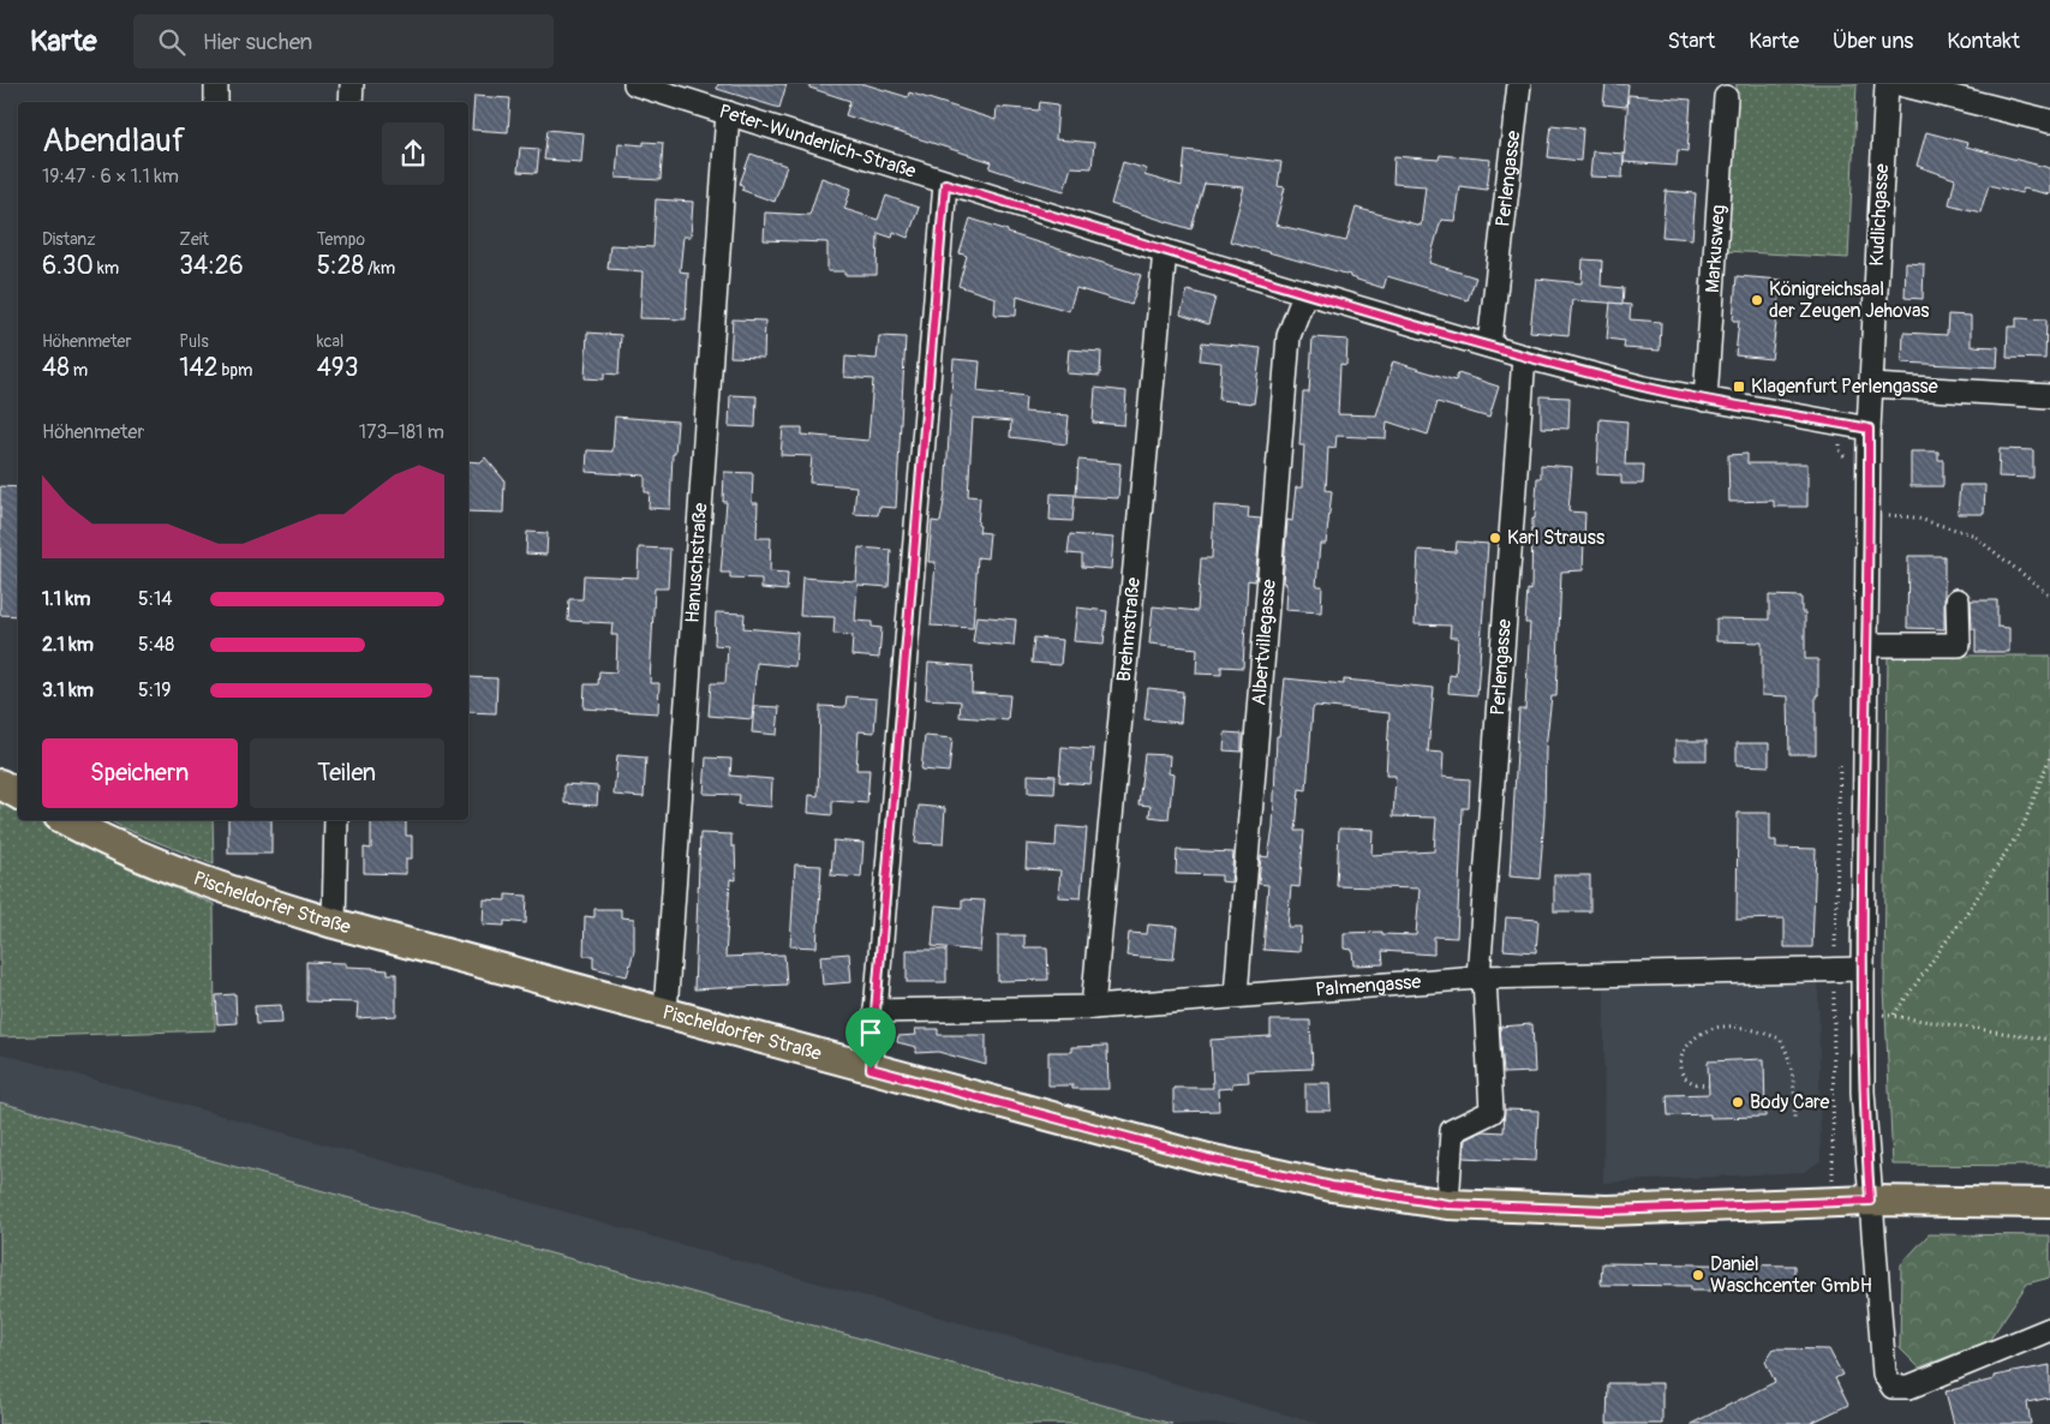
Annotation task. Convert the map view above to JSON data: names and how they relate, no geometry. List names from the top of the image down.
{
  "streets": {
    "main road": ["Pischeldorfer Straße"],
    "street": [
      "Peter-Wunderlich-Straße",
      "Perlengasse",
      "Kudlichgasse",
      "Markusweg",
      "Hanuschstraße",
      "Brehmstraße",
      "Albertvillegasse",
      "Palmengasse"
    ]
  },
  "crossings": [
    ["Peter-Wunderlich-Straße", "Perlengasse"],
    ["Peter-Wunderlich-Straße", "Kudlichgasse"],
    ["Peter-Wunderlich-Straße", "Markusweg"],
    ["Peter-Wunderlich-Straße", "Hanuschstraße"],
    ["Peter-Wunderlich-Straße", "Brehmstraße"],
    ["Peter-Wunderlich-Straße", "Albertvillegasse"],
    ["Perlengasse", "Pischeldorfer Straße"],
    ["Perlengasse", "Palmengasse"],
    ["Kudlichgasse", "Pischeldorfer Straße"],
    ["Kudlichgasse", "Palmengasse"],
    ["Hanuschstraße", "Pischeldorfer Straße"],
    ["Brehmstraße", "Palmengasse"],
    ["Albertvillegasse", "Palmengasse"]
  ],
  "places": {
    "other": [
      "Königreichsaal der Zeugen Jehovas",
      "Karl Strauss",
      "Body Care",
      "Daniel Waschcenter GmbH"
    ],
    "transit": ["Klagenfurt Perlengasse"]
  },
  "page": {
    "header": "Karte",
    "search": "Hier suchen",
    "nav": [
      "Start",
      "Karte",
      "Über uns",
      "Kontakt"
    ],
    "heading": ["Abendlauf", "19:47 · 6 × 1.1 km"],
    "stats": [
      ["Distanz", "6.30 km"],
      ["Zeit", "34:26"],
      ["Tempo", "5:28 /km"],
      ["Höhenmeter", "48 m"],
      ["Puls", "142 bpm"],
      ["kcal", "493"]
    ],
    "chart": ["Höhenmeter", "173–181 m"],
    "list": [
      {
        "name": "1.1 km",
        "note": "5:14"
      },
      {
        "name": "2.1 km",
        "note": "5:48"
      },
      {
        "name": "3.1 km",
        "note": "5:19"
      }
    ],
    "buttons": ["Speichern", "Teilen"]
  }
}
